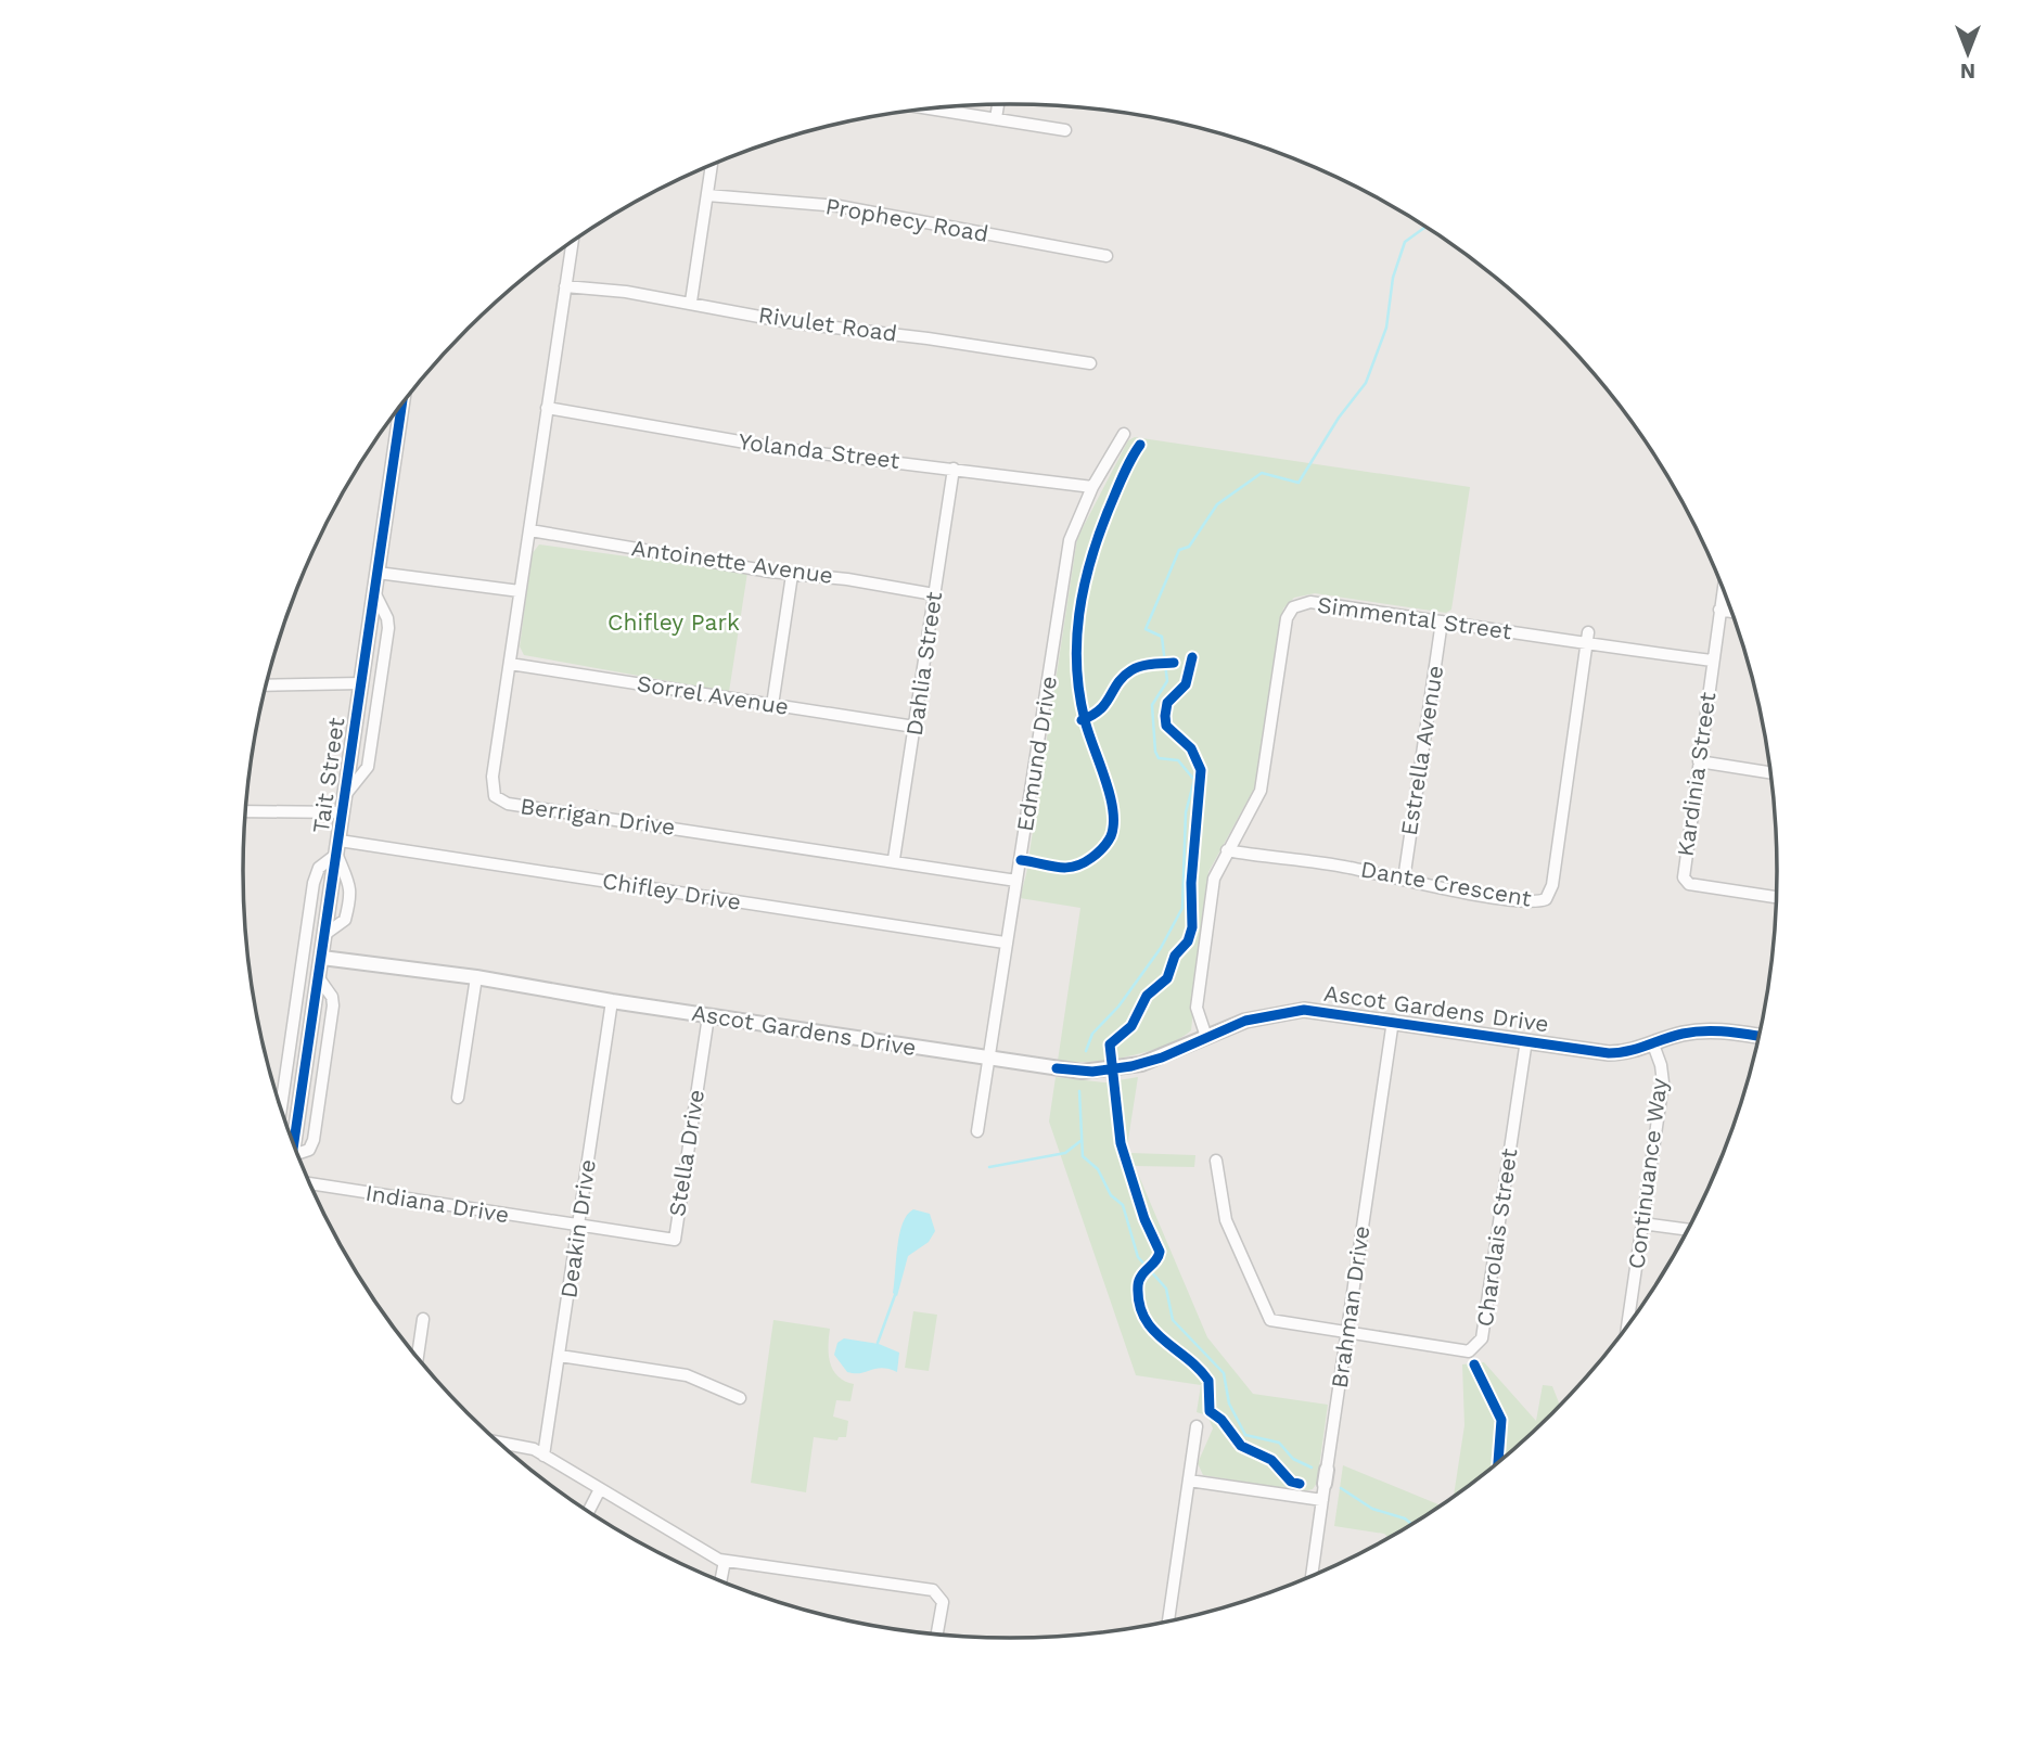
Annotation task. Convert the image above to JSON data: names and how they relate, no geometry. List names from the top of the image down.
{
  "streets": {
    "street": [
      "Prophecy Road",
      "Rivulet Road",
      "Yolanda Street",
      "Antoinette Avenue",
      "Simmental Street",
      "Dahlia Street",
      "Sorrel Avenue",
      "Estrella Avenue",
      "Edmund Drive",
      "Kardinia Street",
      "Tait Street",
      "Berrigan Drive",
      "Dante Crescent",
      "Chifley Drive",
      "Ascot Gardens Drive",
      "Stella Drive",
      "Continuance Way",
      "Indiana Drive",
      "Deakin Drive",
      "Charolais Street",
      "Brahman Drive"
    ]
  },
  "crossings": [
    ["Rivulet Road", "Berrigan Drive"],
    ["Yolanda Street", "Dahlia Street"],
    ["Yolanda Street", "Edmund Drive"],
    ["Yolanda Street", "Berrigan Drive"],
    ["Antoinette Avenue", "Dahlia Street"],
    ["Antoinette Avenue", "Berrigan Drive"],
    ["Simmental Street", "Estrella Avenue"],
    ["Simmental Street", "Kardinia Street"],
    ["Simmental Street", "Dante Crescent"],
    ["Simmental Street", "Ascot Gardens Drive"],
    ["Dahlia Street", "Sorrel Avenue"],
    ["Dahlia Street", "Berrigan Drive"],
    ["Sorrel Avenue", "Berrigan Drive"],
    ["Estrella Avenue", "Dante Crescent"],
    ["Edmund Drive", "Berrigan Drive"],
    ["Edmund Drive", "Chifley Drive"],
    ["Edmund Drive", "Ascot Gardens Drive"],
    ["Tait Street", "Chifley Drive"],
    ["Tait Street", "Ascot Gardens Drive"],
    ["Ascot Gardens Drive", "Stella Drive"],
    ["Ascot Gardens Drive", "Continuance Way"],
    ["Ascot Gardens Drive", "Deakin Drive"],
    ["Ascot Gardens Drive", "Charolais Street"],
    ["Ascot Gardens Drive", "Brahman Drive"],
    ["Stella Drive", "Indiana Drive"],
    ["Stella Drive", "Deakin Drive"],
    ["Indiana Drive", "Deakin Drive"],
    ["Charolais Street", "Brahman Drive"]
  ],
  "parks": ["Chifley Park"],
  "north": "bottom"
}
